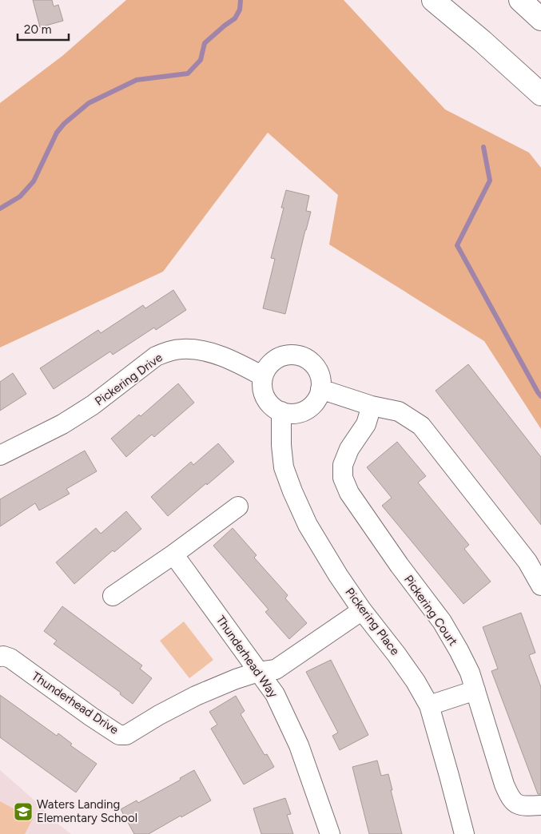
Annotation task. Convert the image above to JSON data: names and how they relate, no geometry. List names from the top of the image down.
{
  "streets": {
    "street": [
      "Pickering Drive",
      "Pickering Court",
      "Pickering Place",
      "Thunderhead Way",
      "Thunderhead Drive"
    ]
  },
  "crossings": [
    ["Pickering Drive", "Pickering Place"],
    ["Pickering Place", "Thunderhead Drive"],
    ["Thunderhead Way", "Thunderhead Drive"]
  ],
  "places": {
    "school or university": ["Waters Landing Elementary School"]
  },
  "scale_bar": "20 m"
}
